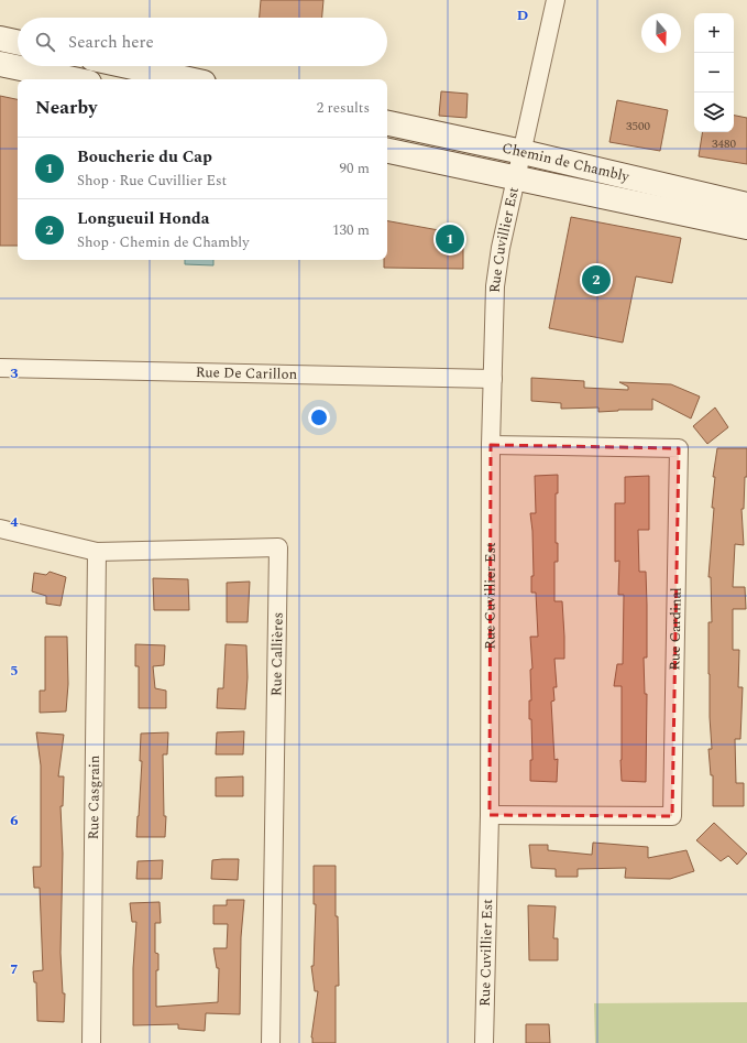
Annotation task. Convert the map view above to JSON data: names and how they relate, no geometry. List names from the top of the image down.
{
  "streets": {
    "main road": ["Chemin de Chambly"],
    "street": [
      "Rue Cuvillier Est",
      "Rue De Carillon",
      "Rue Cardinal",
      "Rue Callières",
      "Rue Casgrain"
    ]
  },
  "crossings": [
    ["Chemin de Chambly", "Rue Cuvillier Est"],
    ["Rue Cuvillier Est", "Rue De Carillon"],
    ["Rue Cuvillier Est", "Rue Cardinal"],
    ["Rue Callières", "Rue Casgrain"]
  ],
  "house_numbers": ["3500", "3480"],
  "north": "bottom",
  "page": {
    "map_buttons": ["+", "−"],
    "search": "Search here",
    "heading": ["Nearby", "2 results"],
    "list": [
      {
        "mark": "1",
        "name": "Boucherie du Cap",
        "note": "Shop · Rue Cuvillier Est",
        "value": "90 m"
      },
      {
        "mark": "2",
        "name": "Longueuil Honda",
        "note": "Shop · Chemin de Chambly",
        "value": "130 m"
      }
    ],
    "pins": ["1", "2"]
  },
  "grid": {
    "columns": ["D"],
    "rows": [
      "3",
      "4",
      "5",
      "6",
      "7"
    ]
  }
}
